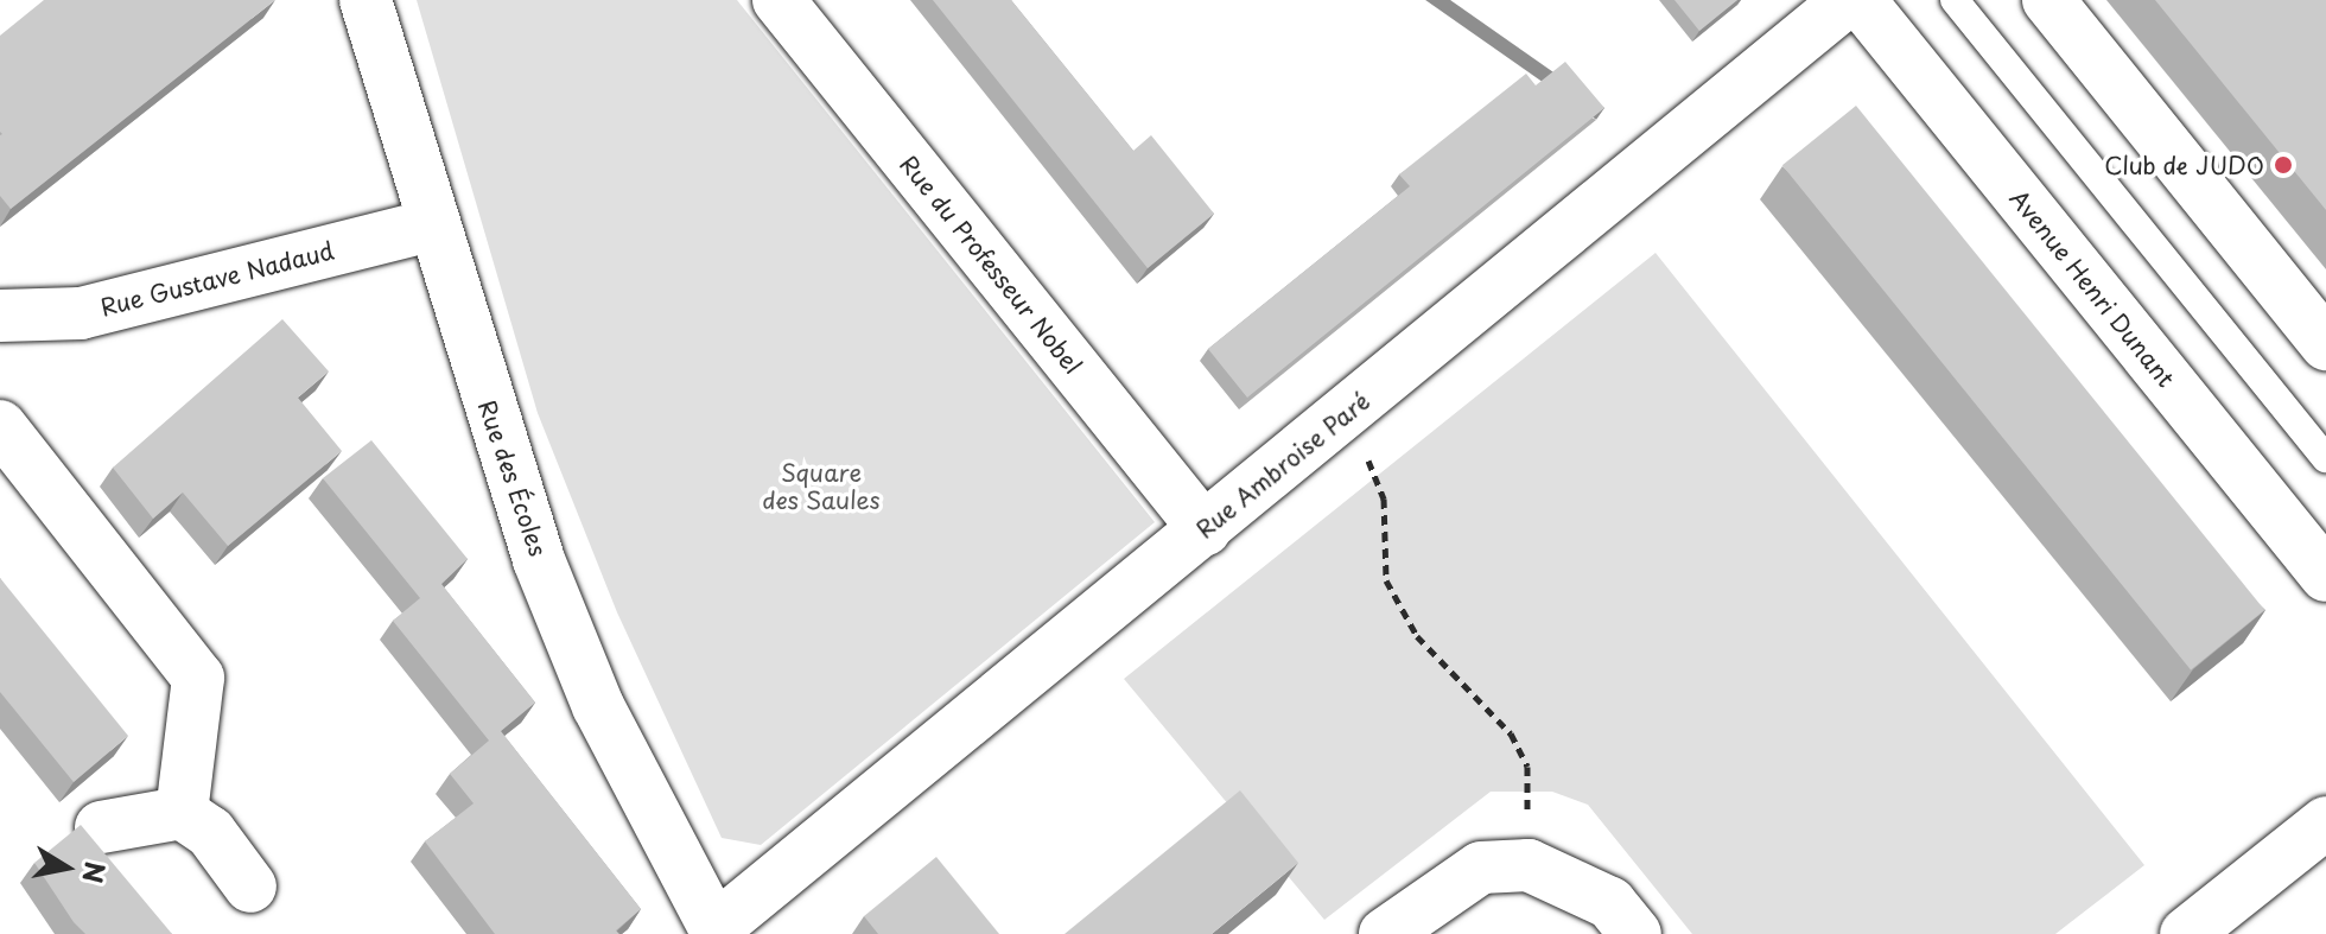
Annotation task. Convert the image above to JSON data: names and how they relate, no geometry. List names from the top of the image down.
{
  "streets": {
    "street": [
      "Rue du Professeur Nobel",
      "Rue Gustave Nadaud",
      "Avenue Henri Dunant",
      "Rue Ambroise Paré",
      "Rue des Écoles"
    ]
  },
  "crossings": [
    ["Rue du Professeur Nobel", "Rue Ambroise Paré"],
    ["Rue Gustave Nadaud", "Rue des Écoles"],
    ["Rue Ambroise Paré", "Rue des Écoles"]
  ],
  "parks": ["Square des Saules"],
  "places": ["Club de JUDO"],
  "north": "right"
}
